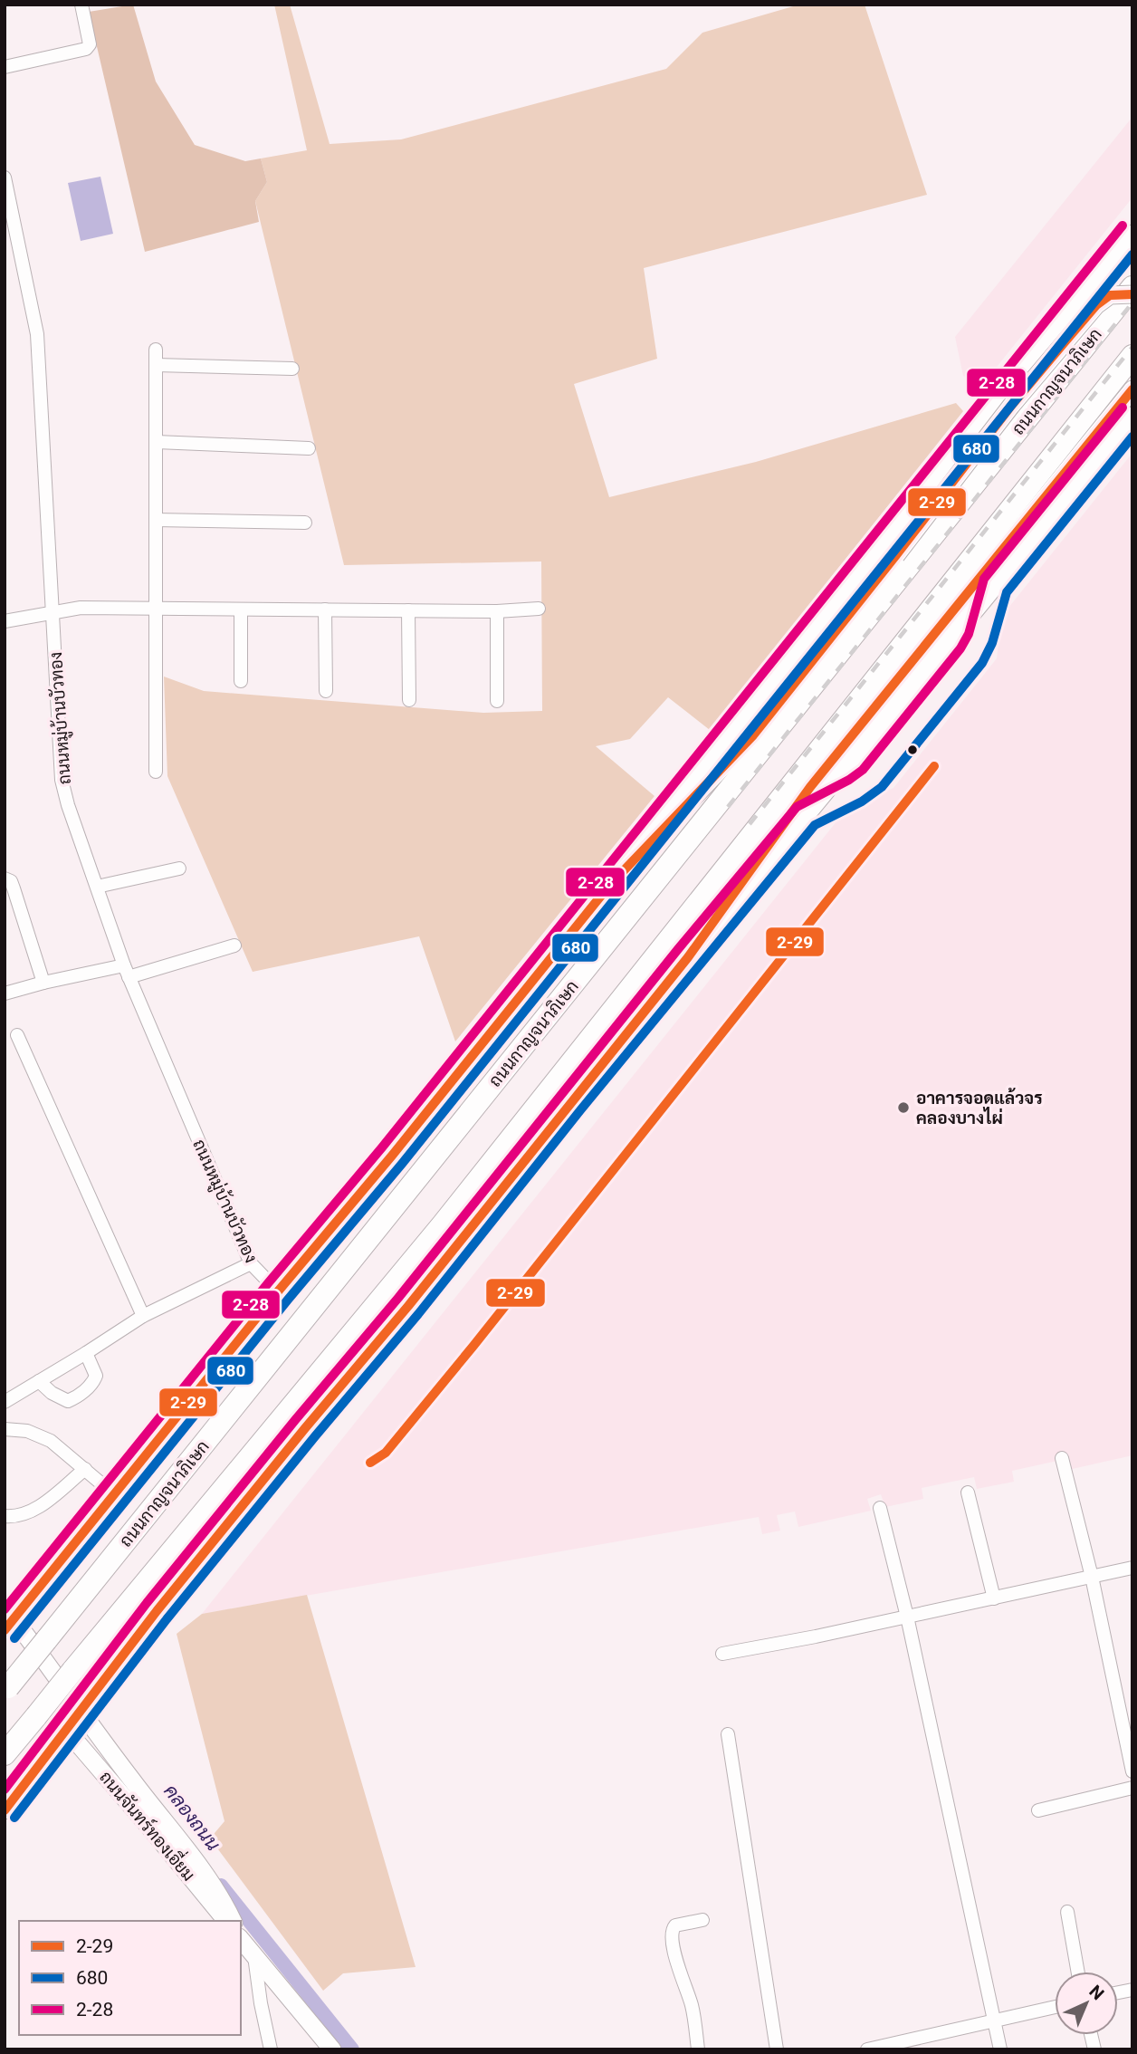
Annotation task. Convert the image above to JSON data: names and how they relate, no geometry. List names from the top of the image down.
{
  "streets": {
    "highway": ["ถนนกาญจนาภิเษก"],
    "main road": ["ถนนจันทร์ทองเอี่ยม"],
    "street": ["ถนนหมู่บ้านบัวทอง"]
  },
  "water": ["คลองถนน"],
  "places": ["อาคารจอดแล้วจร คลองบางไผ่"],
  "lines": ["transit line 2-28", "transit line 680", "transit line 2-29"],
  "legend": ["2-29", "680", "2-28"],
  "north": "top right"
}
